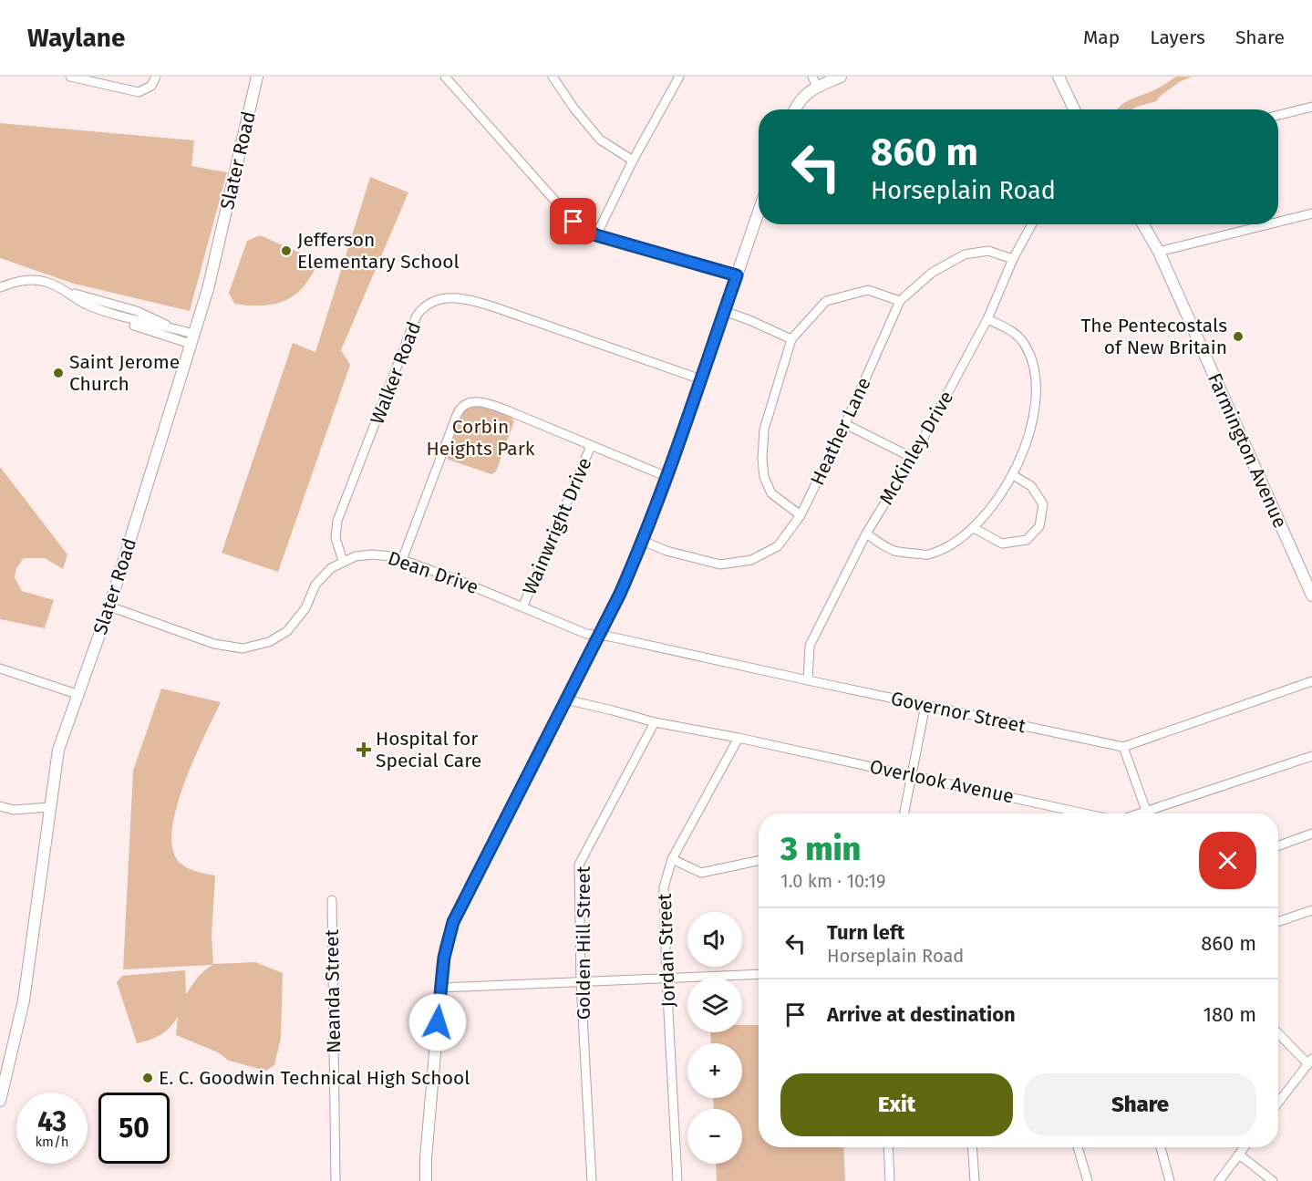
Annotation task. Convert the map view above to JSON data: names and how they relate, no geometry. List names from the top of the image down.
{
  "streets": {
    "main road": ["Slater Road", "Farmington Avenue"],
    "street": [
      "Walker Road",
      "Heather Lane",
      "McKinley Drive",
      "Wainwright Drive",
      "Dean Drive",
      "Governor Street",
      "Overlook Avenue",
      "Golden Hill Street",
      "Jordan Street",
      "Neanda Street"
    ]
  },
  "crossings": [
    ["Slater Road", "Dean Drive"],
    ["Walker Road", "Dean Drive"],
    ["Heather Lane", "McKinley Drive"],
    ["McKinley Drive", "Governor Street"],
    ["Wainwright Drive", "Dean Drive"],
    ["Dean Drive", "Governor Street"],
    ["Overlook Avenue", "Golden Hill Street"],
    ["Overlook Avenue", "Jordan Street"]
  ],
  "parks": ["Corbin Heights Park"],
  "places": {
    "other": [
      "Jefferson Elementary School",
      "The Pentecostals of New Britain",
      "Saint Jerome Church",
      "E. C. Goodwin Technical High School"
    ],
    "health": ["Hospital for Special Care"]
  },
  "page": {
    "header": "Waylane",
    "nav": ["Map", "Layers", "Share"],
    "turn": ["860 m", "Horseplain Road"],
    "heading": ["3 min", "1.0 km · 10:19"],
    "list": [
      {
        "name": "Turn left",
        "note": "Horseplain Road",
        "value": "860 m"
      },
      {
        "name": "Arrive at destination",
        "value": "180 m"
      }
    ],
    "map_buttons": ["+", "−"],
    "buttons": ["Exit", "Share"],
    "speed": "43 km/h",
    "limit": "50"
  }
}
